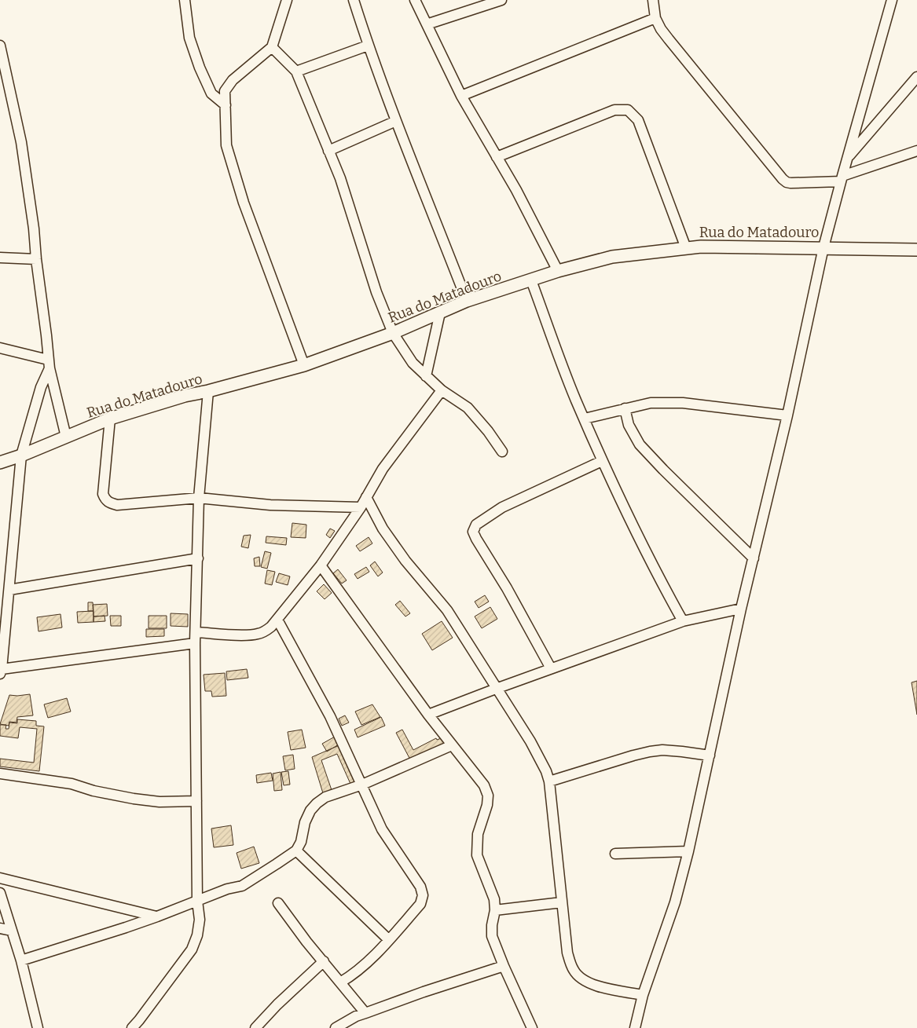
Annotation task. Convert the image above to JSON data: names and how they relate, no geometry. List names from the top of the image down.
{
  "streets": {
    "street": ["Rua do Matadouro"]
  }
}
